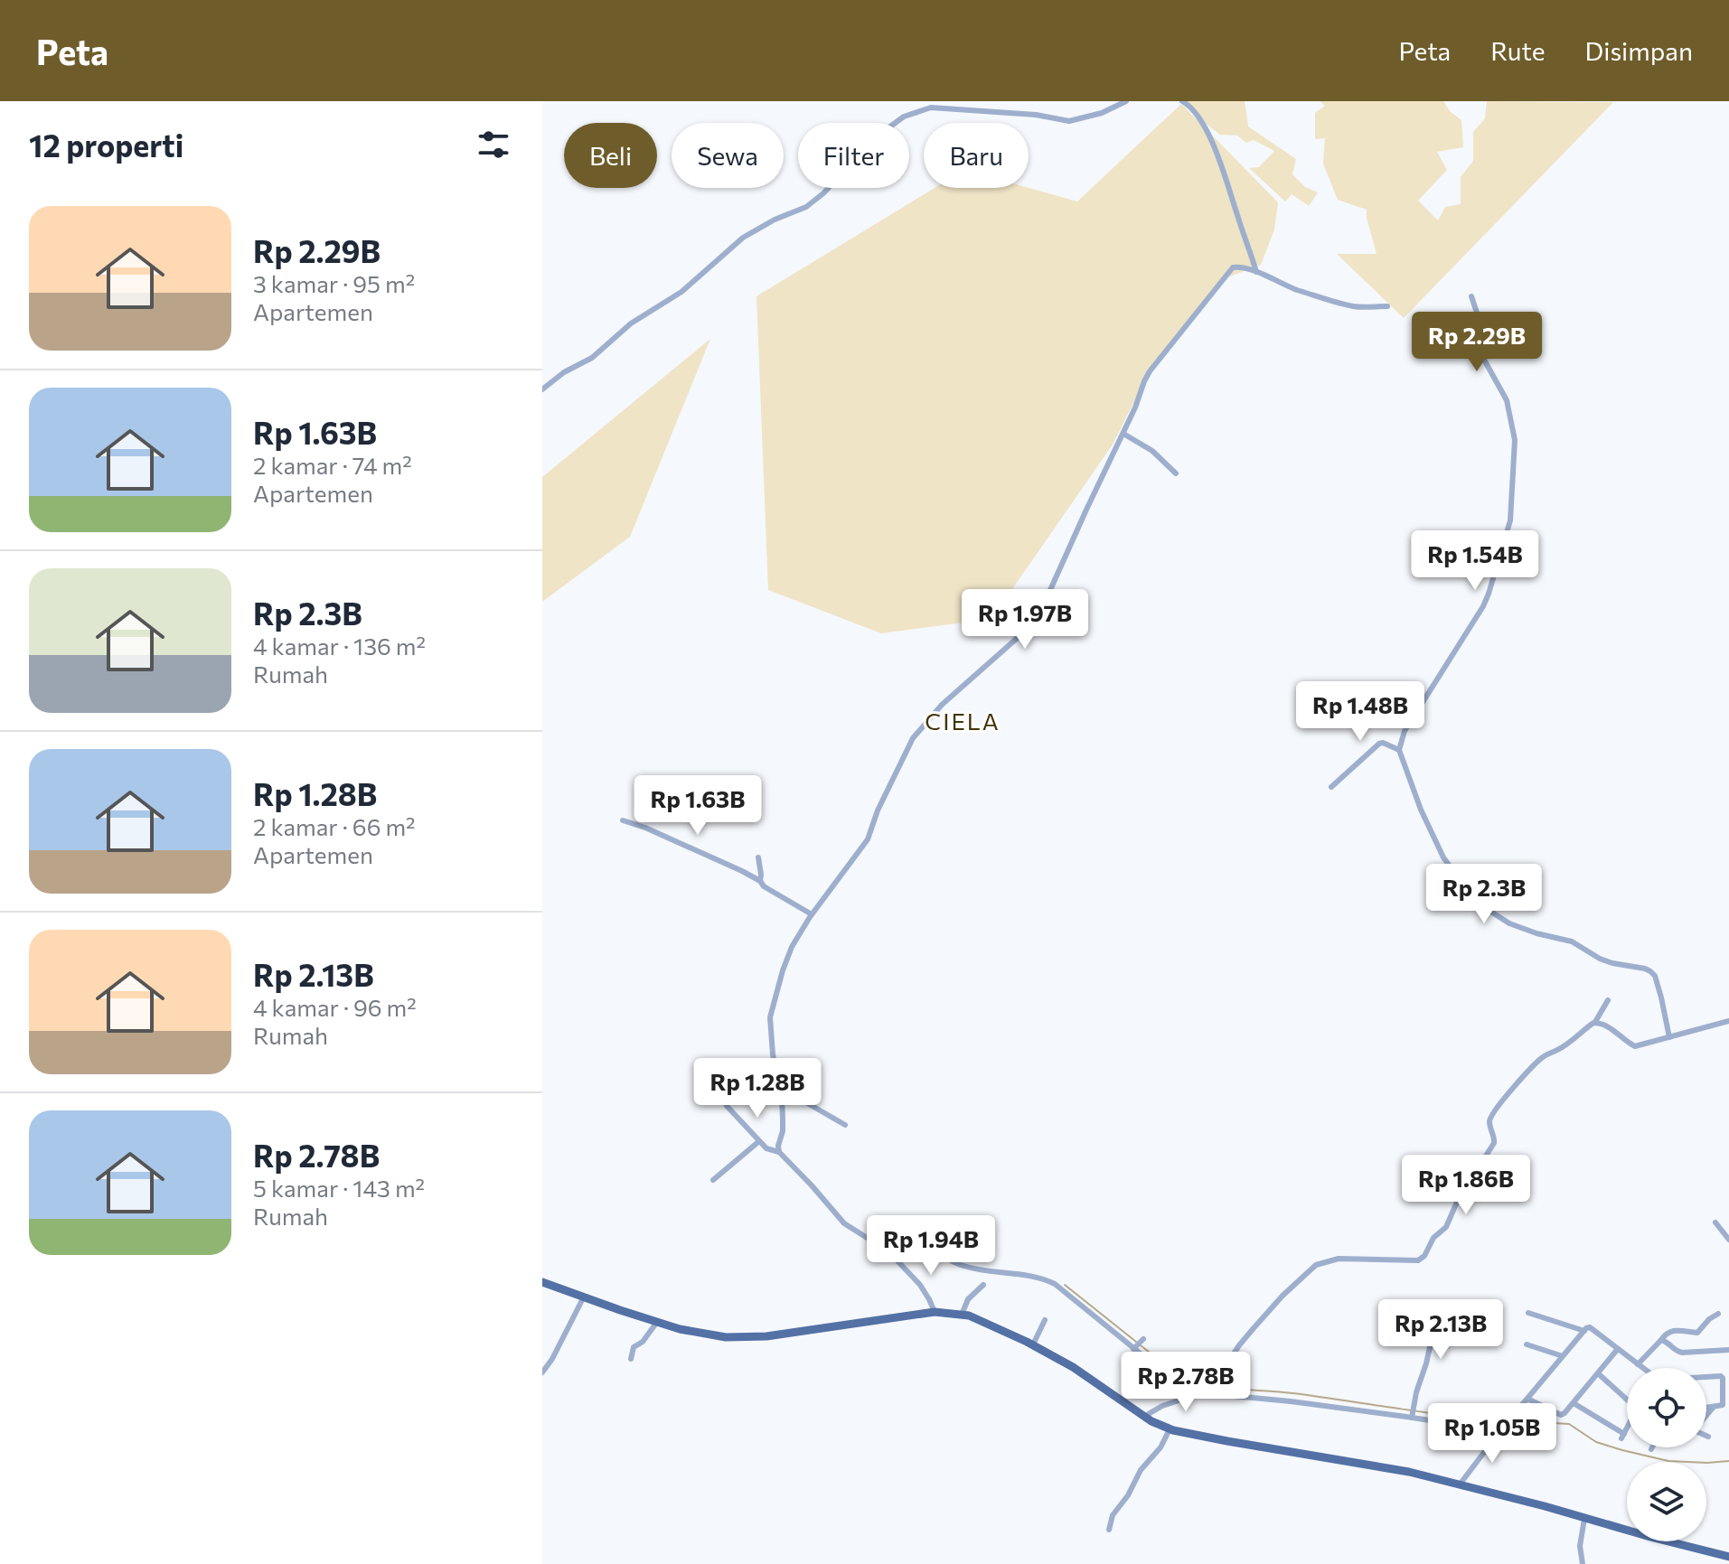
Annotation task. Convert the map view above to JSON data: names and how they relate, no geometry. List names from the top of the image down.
{
  "districts": ["CIELA"],
  "page": {
    "header": "Peta",
    "nav": ["Peta", "Rute", "Disimpan"],
    "heading": "12 properti",
    "chip": [
      "Beli",
      "Sewa",
      "Filter",
      "Baru"
    ],
    "list": [
      {
        "name": "Rp 2.29B",
        "note": "3 kamar · 95 m² · Apartemen"
      },
      {
        "name": "Rp 1.63B",
        "note": "2 kamar · 74 m² · Apartemen"
      },
      {
        "name": "Rp 2.3B",
        "note": "4 kamar · 136 m² · Rumah"
      },
      {
        "name": "Rp 1.28B",
        "note": "2 kamar · 66 m² · Apartemen"
      },
      {
        "name": "Rp 2.13B",
        "note": "4 kamar · 96 m² · Rumah"
      },
      {
        "name": "Rp 2.78B",
        "note": "5 kamar · 143 m² · Rumah"
      }
    ],
    "price": [
      "Rp 2.29B",
      "Rp 1.54B",
      "Rp 1.97B",
      "Rp 1.48B",
      "Rp 1.63B",
      "Rp 2.3B",
      "Rp 1.28B",
      "Rp 1.86B",
      "Rp 1.94B",
      "Rp 2.13B",
      "Rp 2.78B",
      "Rp 1.05B"
    ]
  }
}
